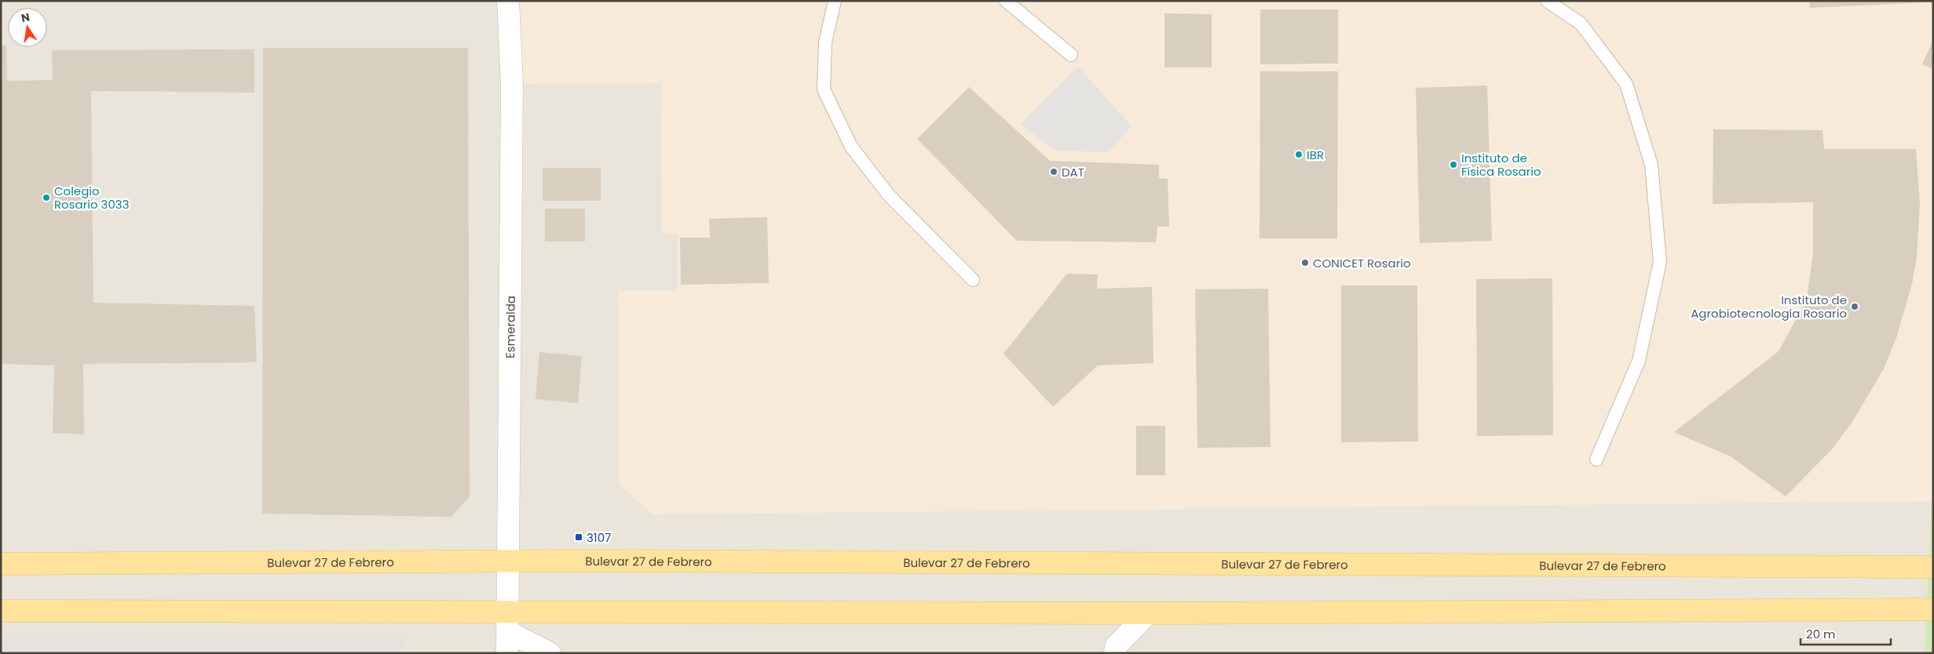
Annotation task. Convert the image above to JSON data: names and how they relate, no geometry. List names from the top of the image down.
{
  "streets": {
    "main road": ["Bulevar 27 de Febrero"],
    "street": ["Esmeralda"]
  },
  "crossings": [
    ["Esmeralda", "Bulevar 27 de Febrero"]
  ],
  "places": {
    "other": [
      "IBR",
      "Instituto de Física Rosario",
      "DAT",
      "Colegio Rosario 3033",
      "CONICET Rosario",
      "Instituto de Agrobiotecnología Rosario"
    ],
    "transit": ["3107"]
  },
  "scale_bar": "20 m",
  "north": "top"
}
